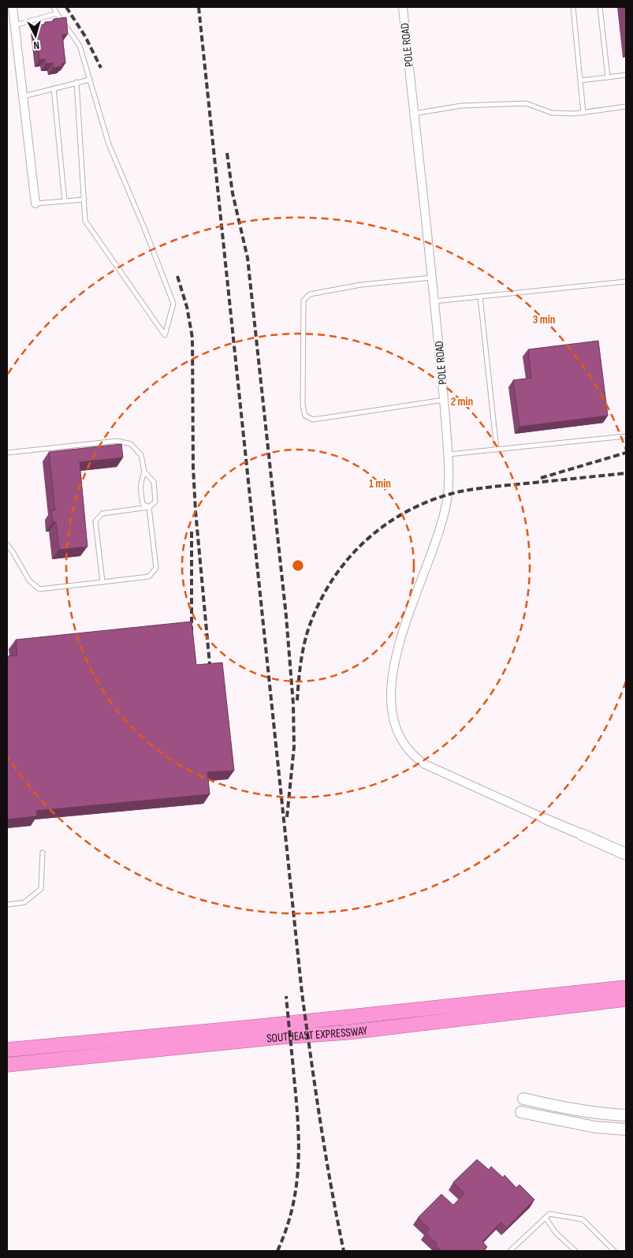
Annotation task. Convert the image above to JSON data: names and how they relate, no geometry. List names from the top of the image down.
{
  "streets": {
    "highway": ["SOUTHEAST EXPRESSWAY"],
    "street": ["POLE ROAD"]
  },
  "north": "bottom",
  "rings": ["3 min", "2 min", "1 min"]
}
